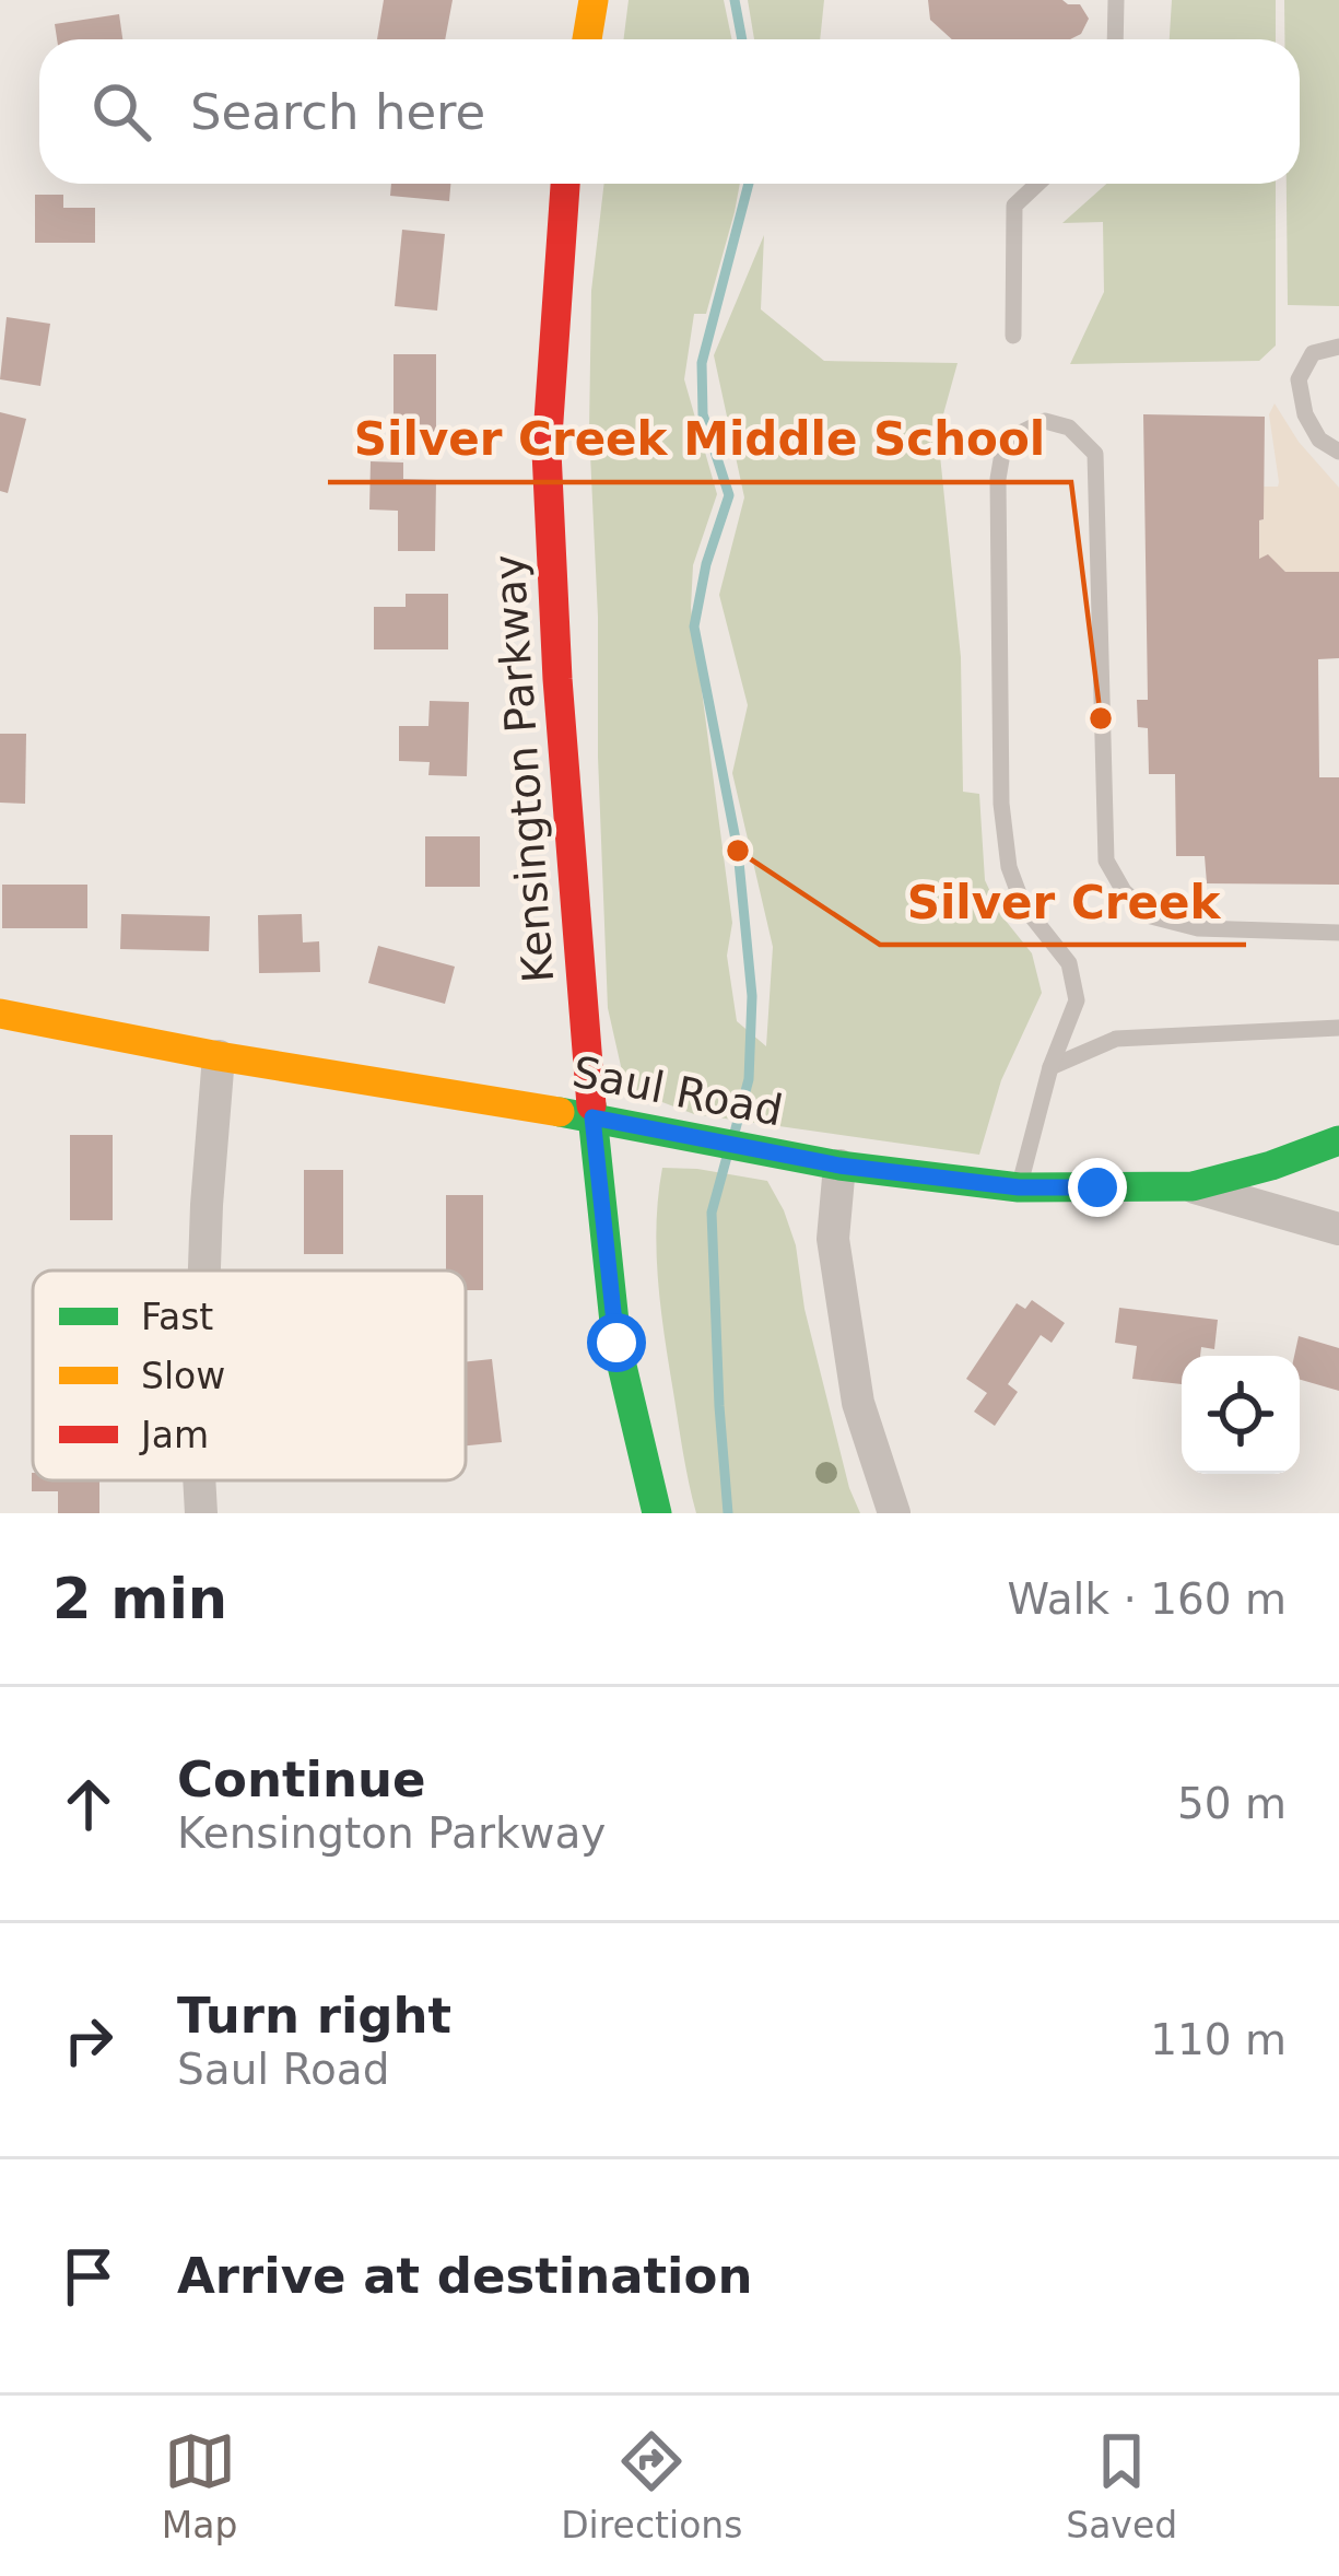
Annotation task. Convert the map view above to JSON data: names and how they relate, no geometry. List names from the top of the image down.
{
  "streets": {
    "street": ["Kensington Parkway", "Saul Road"]
  },
  "crossings": [
    ["Kensington Parkway", "Saul Road"]
  ],
  "places": ["Silver Creek Middle School", "Silver Creek"],
  "legend": ["Fast", "Slow", "Jam"],
  "page": {
    "search": "Search here",
    "heading": ["2 min", "Walk · 160 m"],
    "list": [
      ["Continue", "Kensington Parkway", "50 m"],
      ["Turn right", "Saul Road", "110 m"],
      "Arrive at destination"
    ],
    "nav": ["Map", "Directions", "Saved"]
  }
}
